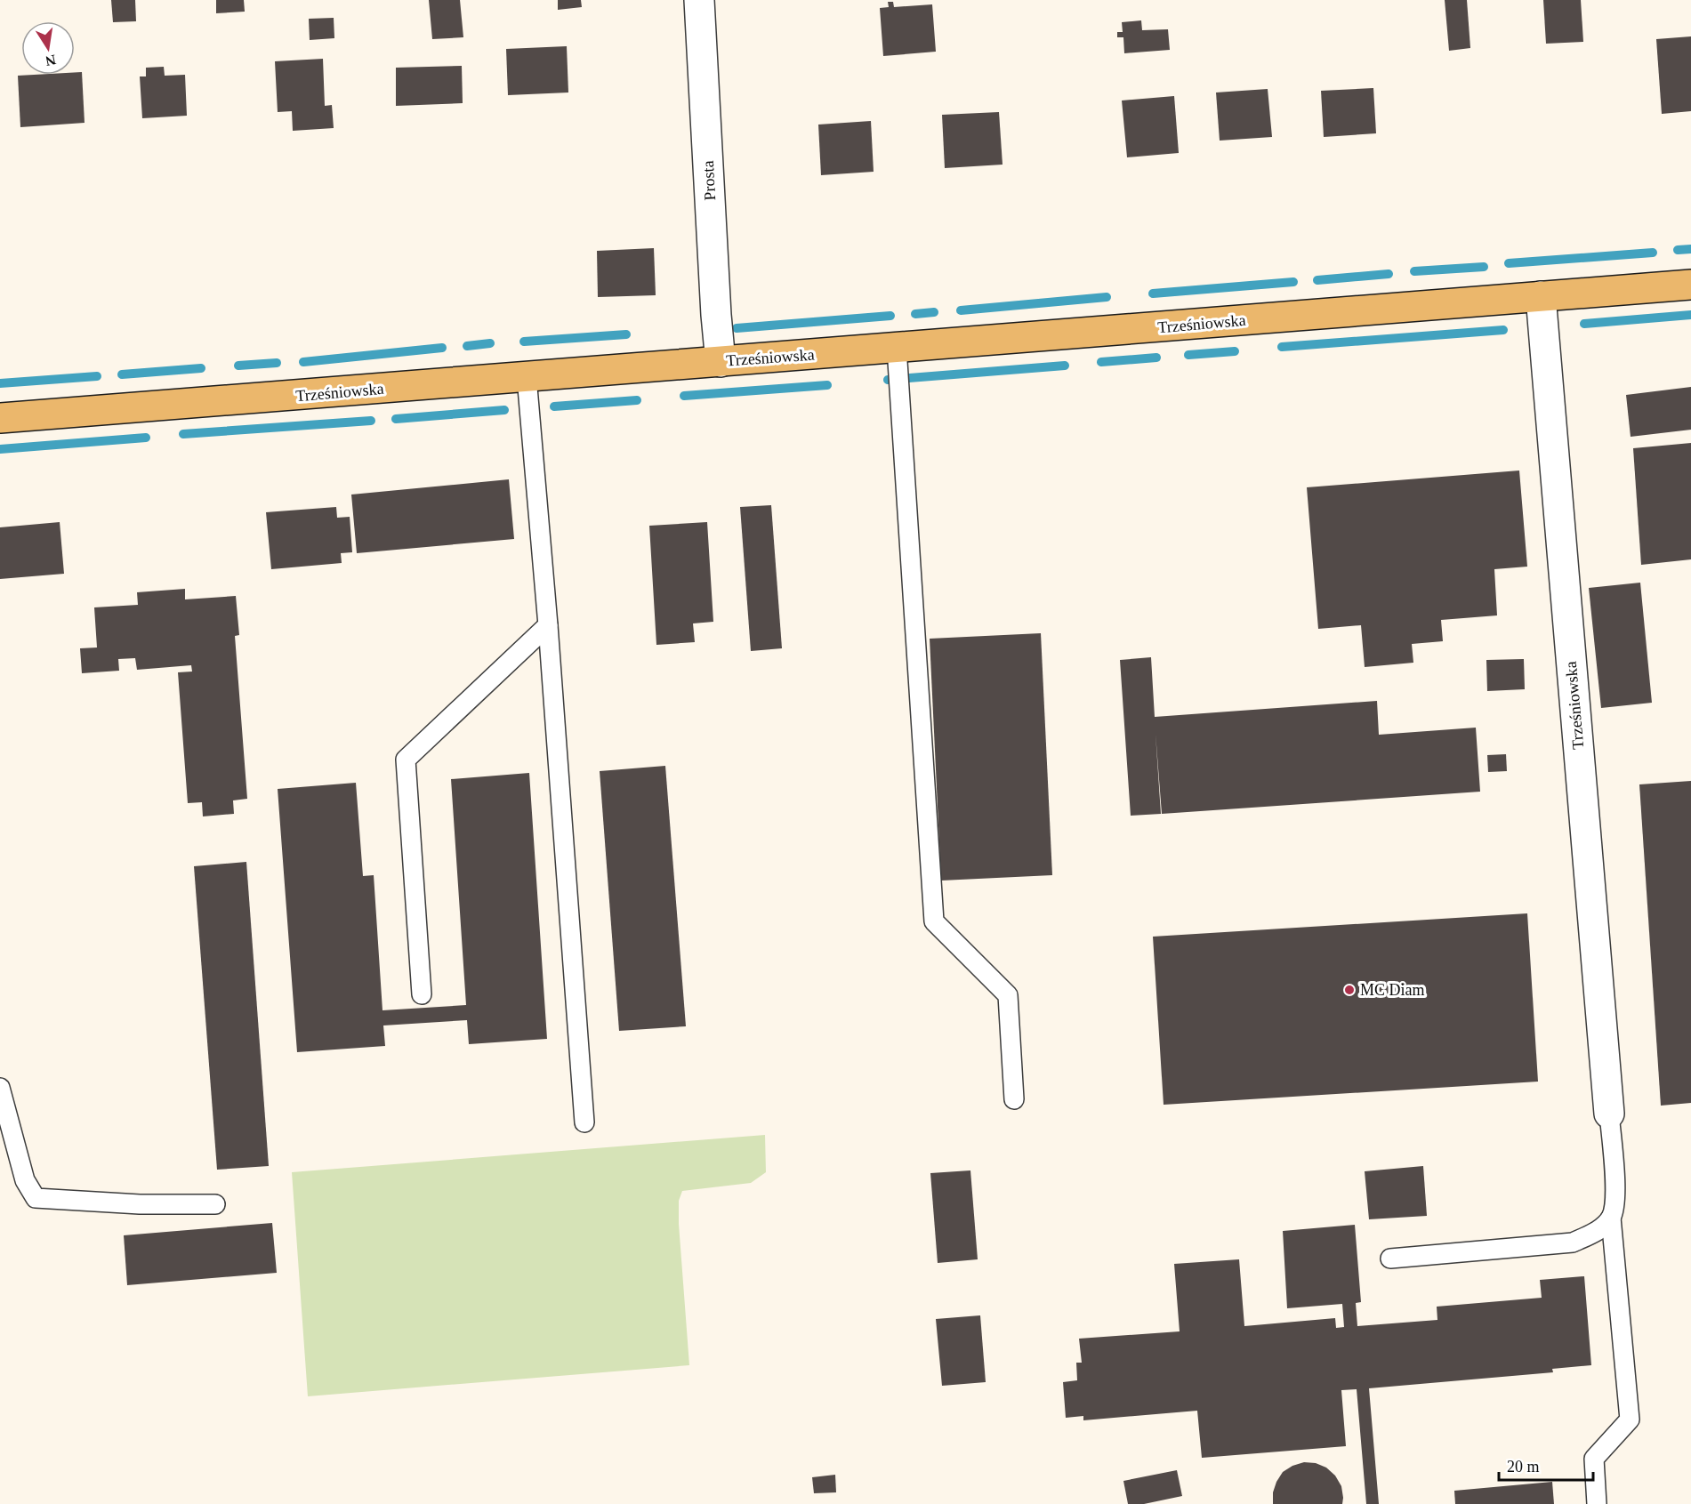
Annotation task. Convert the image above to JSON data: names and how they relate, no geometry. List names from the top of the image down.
{
  "streets": {
    "main road": ["Trześniowska"],
    "street": ["Prosta"]
  },
  "crossings": [
    ["Prosta", "Trześniowska"]
  ],
  "places": ["MC Diam"],
  "scale_bar": "20 m",
  "north": "bottom"
}
